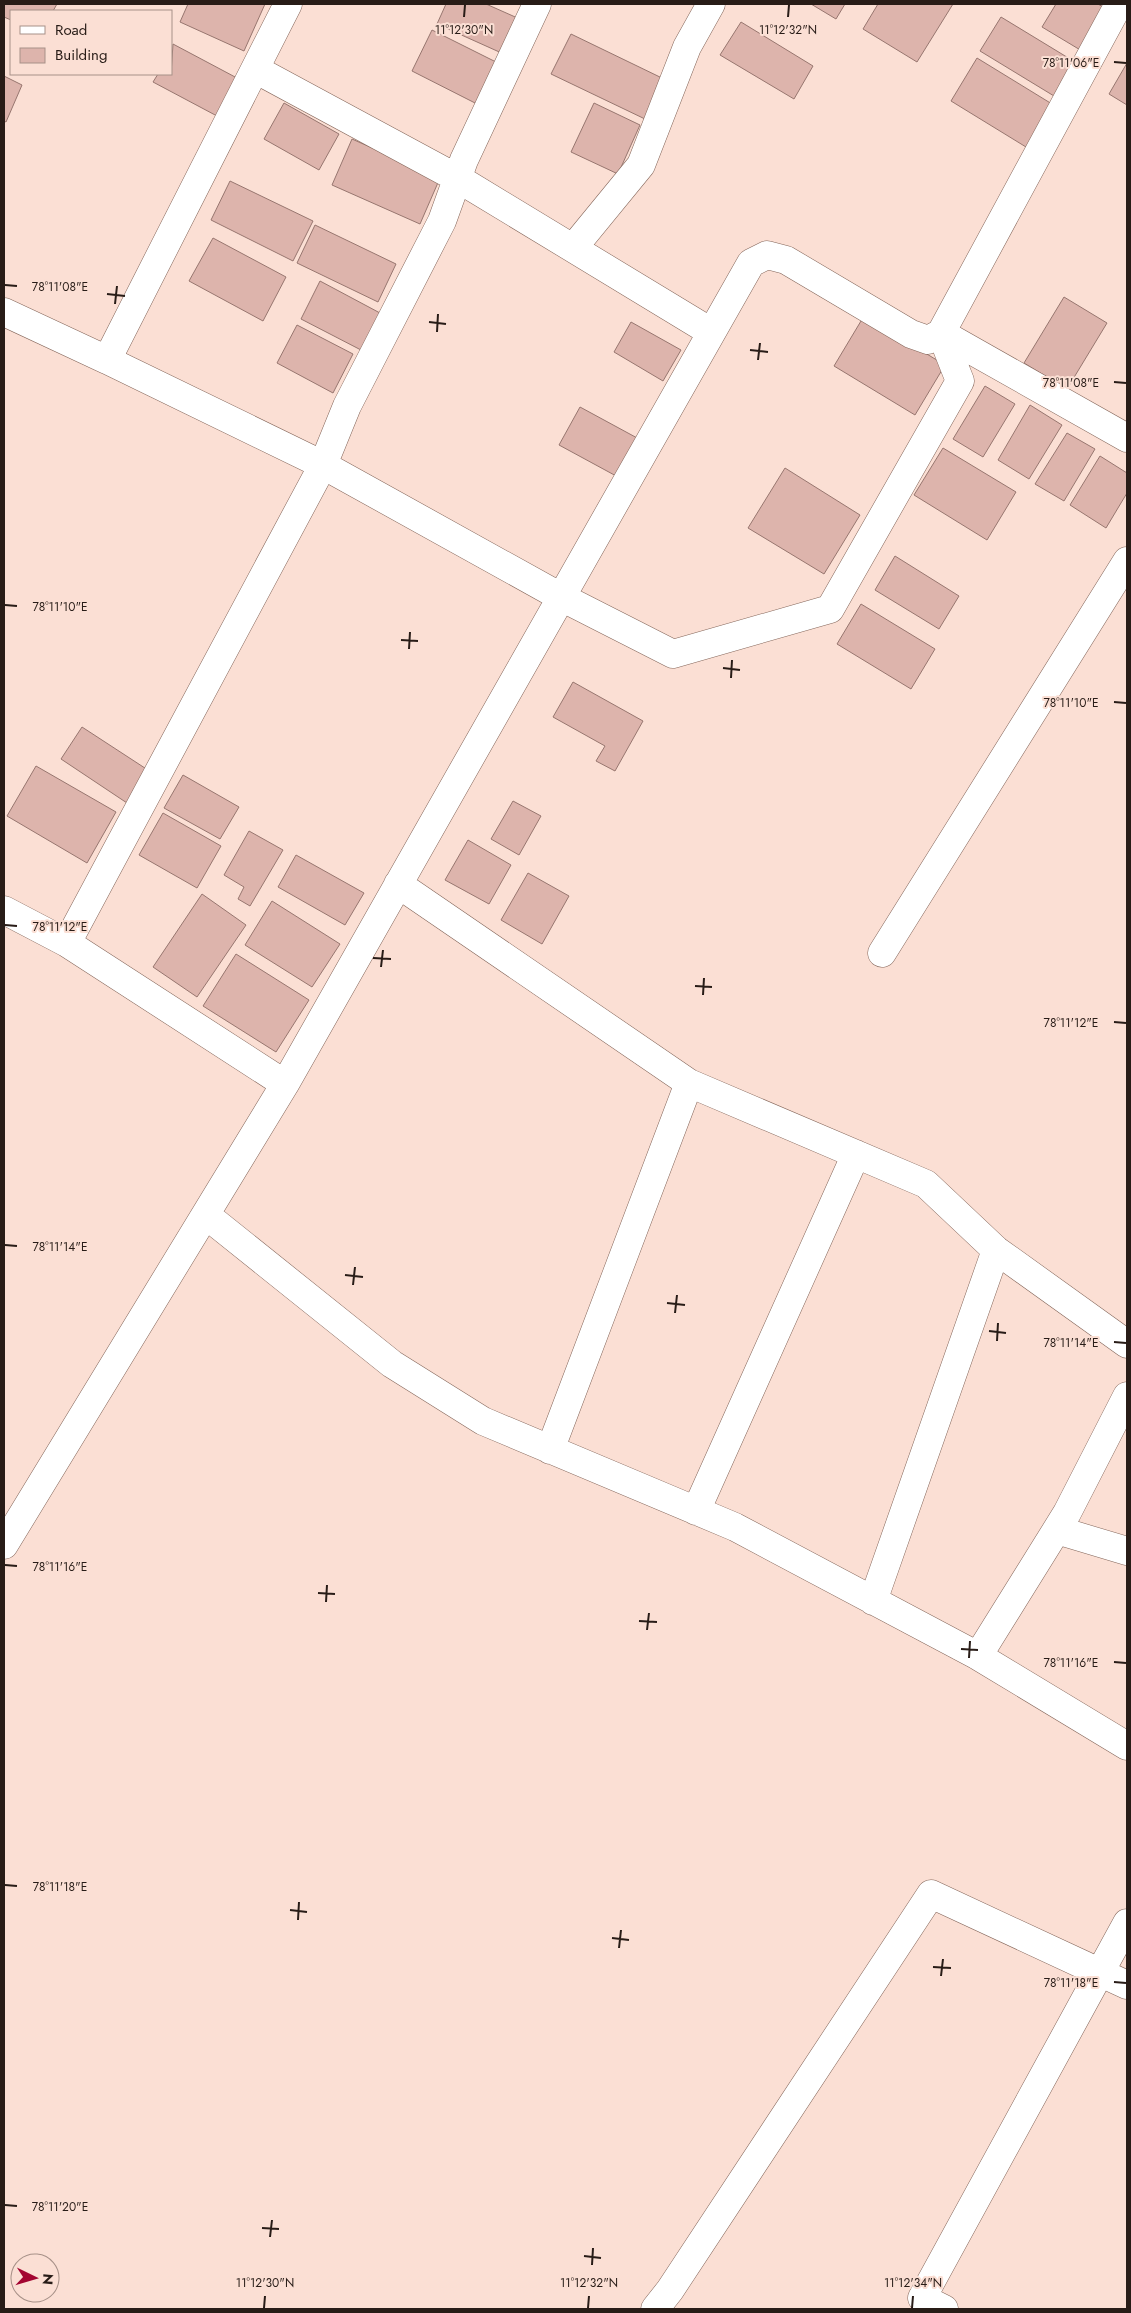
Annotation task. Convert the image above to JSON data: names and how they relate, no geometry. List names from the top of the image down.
{
  "legend": ["Road", "Building"],
  "north": "right",
  "coordinates": [
    "11°12'30\"N",
    "11°12'32\"N",
    "78°11'06\"E",
    "78°11'08\"E",
    "78°11'10\"E",
    "78°11'12\"E",
    "78°11'14\"E",
    "78°11'16\"E",
    "78°11'18\"E",
    "78°11'20\"E",
    "11°12'34\"N"
  ]
}
